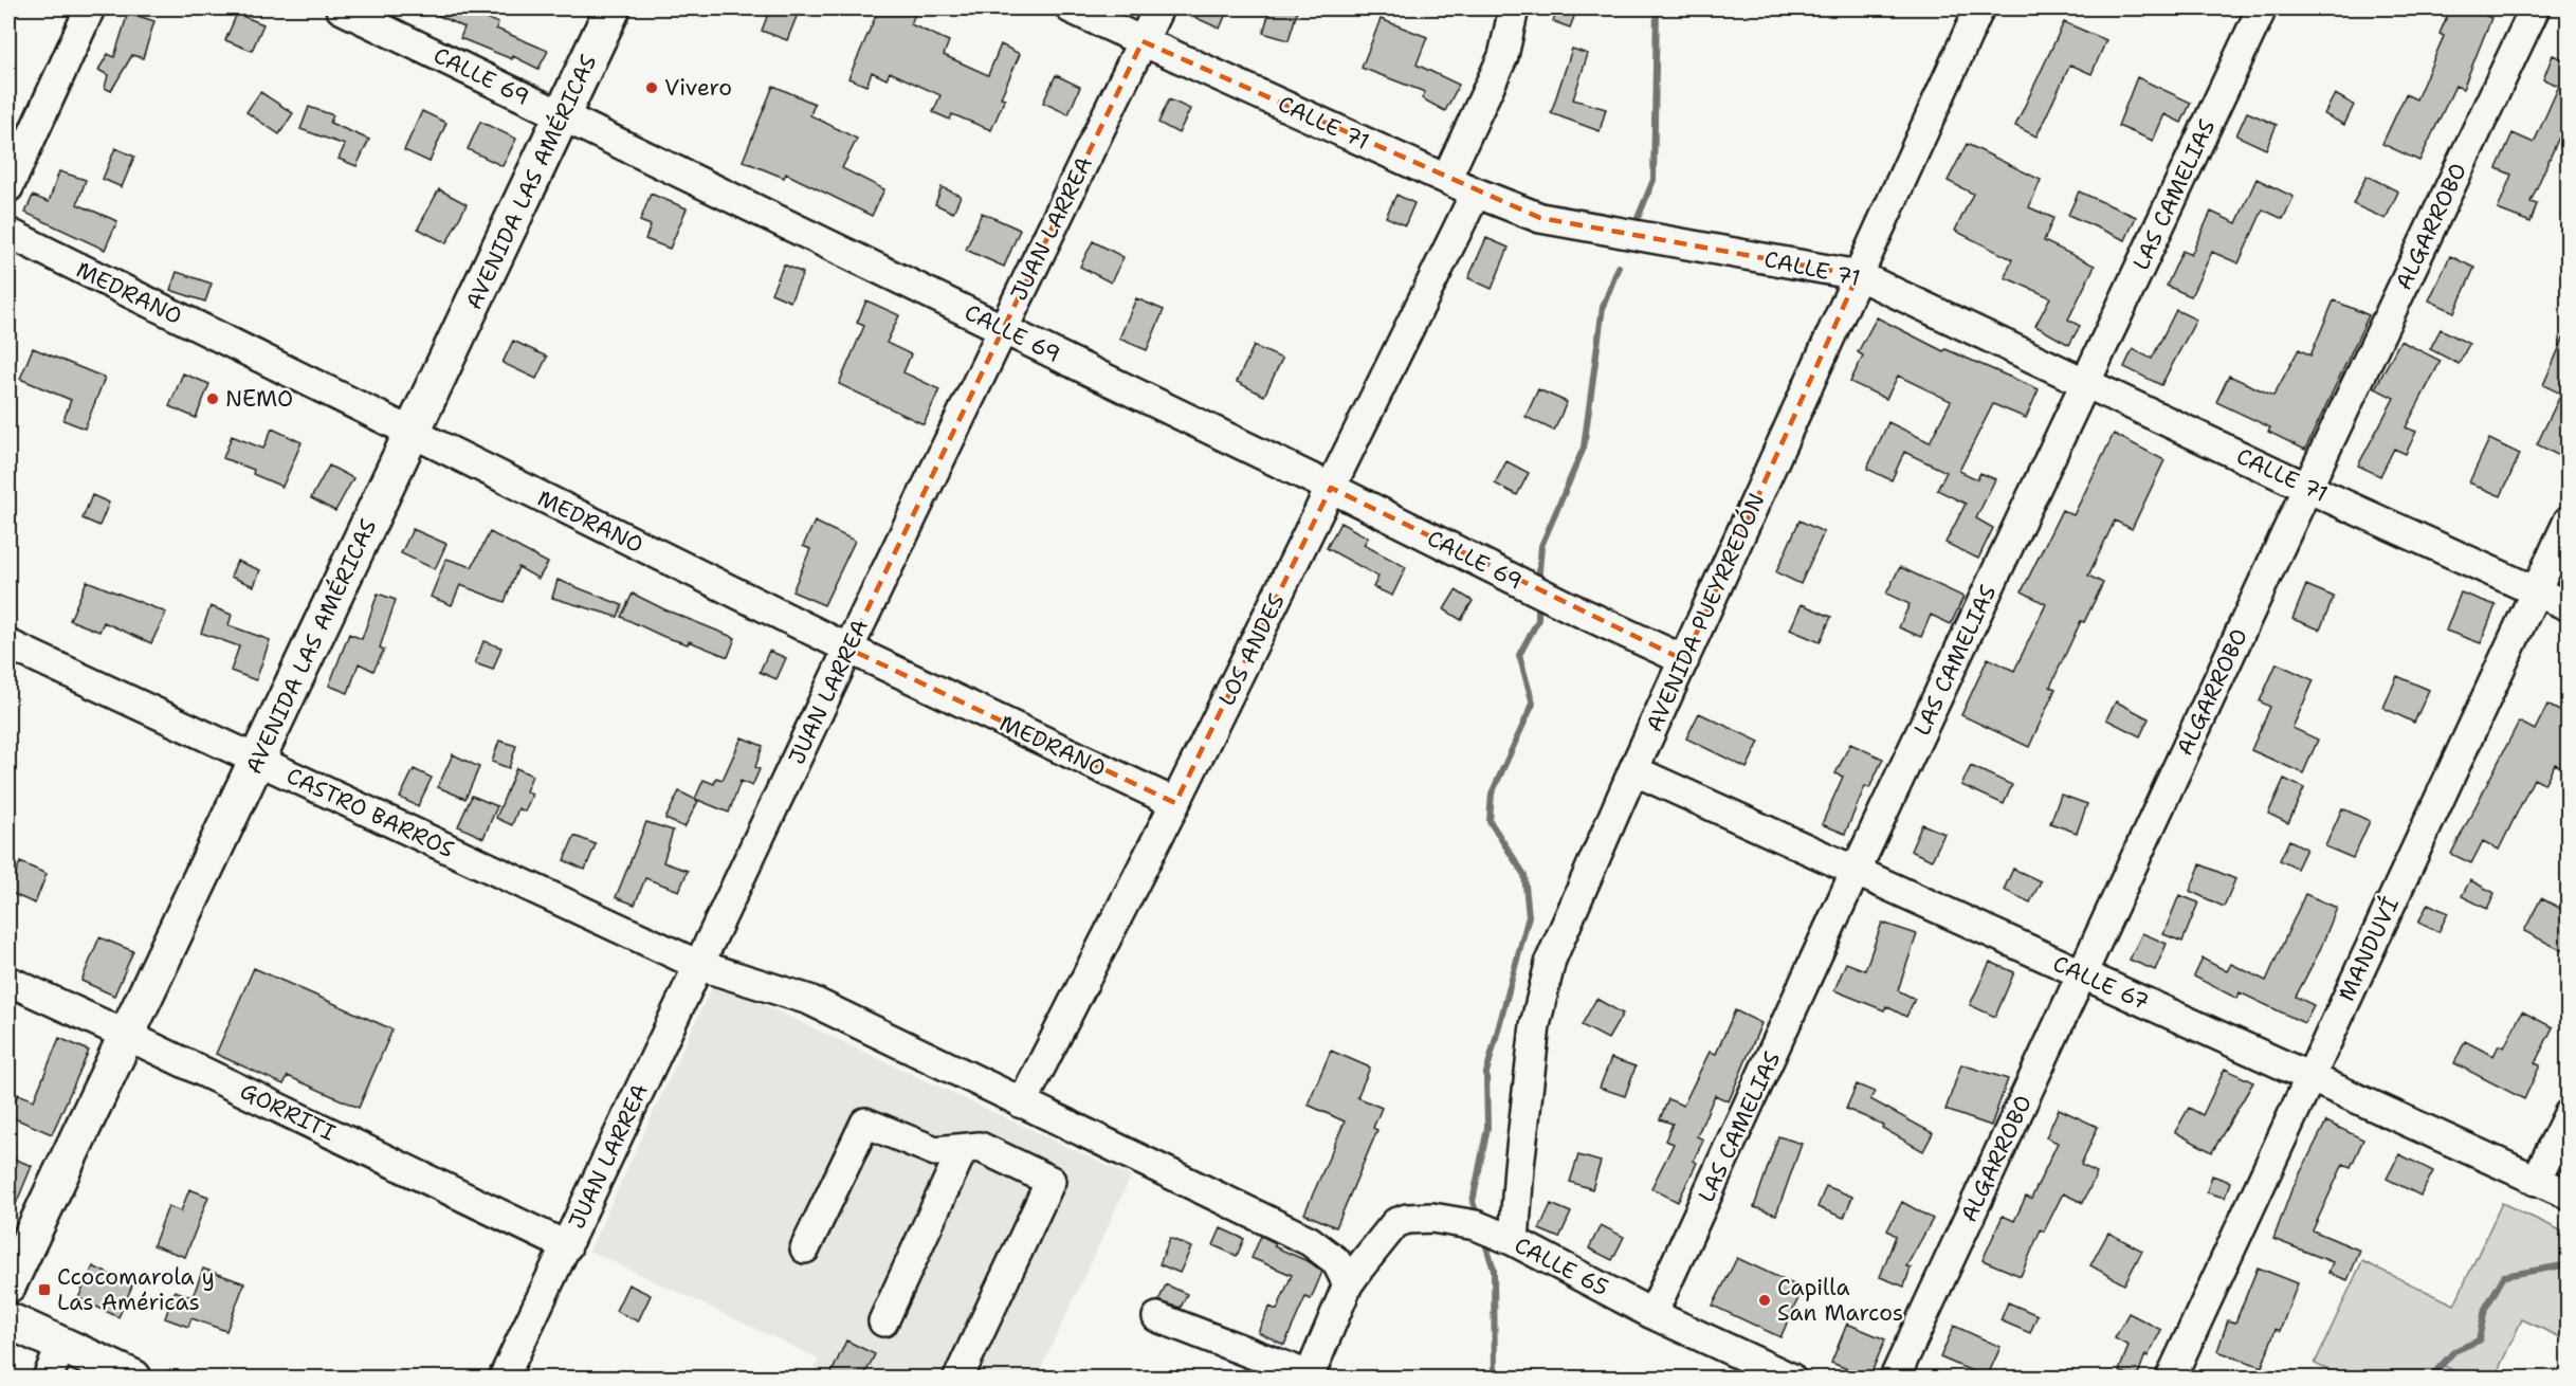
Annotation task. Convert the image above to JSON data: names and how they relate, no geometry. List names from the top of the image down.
{
  "streets": {
    "main road": ["AVENIDA LAS AMÉRICAS"],
    "street": [
      "CALLE 69",
      "CALLE 71",
      "LAS CAMELIAS",
      "ALGARROBO",
      "JUAN LARREA",
      "MEDRANO",
      "AVENIDA PUEYRREDÓN",
      "LOS ANDES",
      "CASTRO BARROS",
      "MANDUVÍ",
      "CALLE 67",
      "GORRITI",
      "CALLE 65"
    ]
  },
  "crossings": [
    ["CALLE 69", "AVENIDA LAS AMÉRICAS"],
    ["CALLE 69", "JUAN LARREA"],
    ["CALLE 69", "AVENIDA PUEYRREDÓN"],
    ["CALLE 69", "LOS ANDES"],
    ["CALLE 71", "LAS CAMELIAS"],
    ["CALLE 71", "ALGARROBO"],
    ["CALLE 71", "JUAN LARREA"],
    ["CALLE 71", "AVENIDA PUEYRREDÓN"],
    ["CALLE 71", "LOS ANDES"],
    ["CALLE 71", "MANDUVÍ"],
    ["AVENIDA LAS AMÉRICAS", "MEDRANO"],
    ["AVENIDA LAS AMÉRICAS", "CASTRO BARROS"],
    ["AVENIDA LAS AMÉRICAS", "GORRITI"],
    ["LAS CAMELIAS", "CALLE 67"],
    ["LAS CAMELIAS", "CALLE 65"],
    ["ALGARROBO", "CALLE 67"],
    ["JUAN LARREA", "MEDRANO"],
    ["JUAN LARREA", "CASTRO BARROS"],
    ["JUAN LARREA", "GORRITI"],
    ["MEDRANO", "LOS ANDES"],
    ["AVENIDA PUEYRREDÓN", "CALLE 67"],
    ["AVENIDA PUEYRREDÓN", "CALLE 65"],
    ["LOS ANDES", "CASTRO BARROS"],
    ["CASTRO BARROS", "CALLE 65"],
    ["MANDUVÍ", "CALLE 67"]
  ],
  "places": {
    "other": ["Vivero", "NEMO", "Capilla San Marcos"],
    "transit": ["Ccocomarola y Las Américas"]
  }
}
